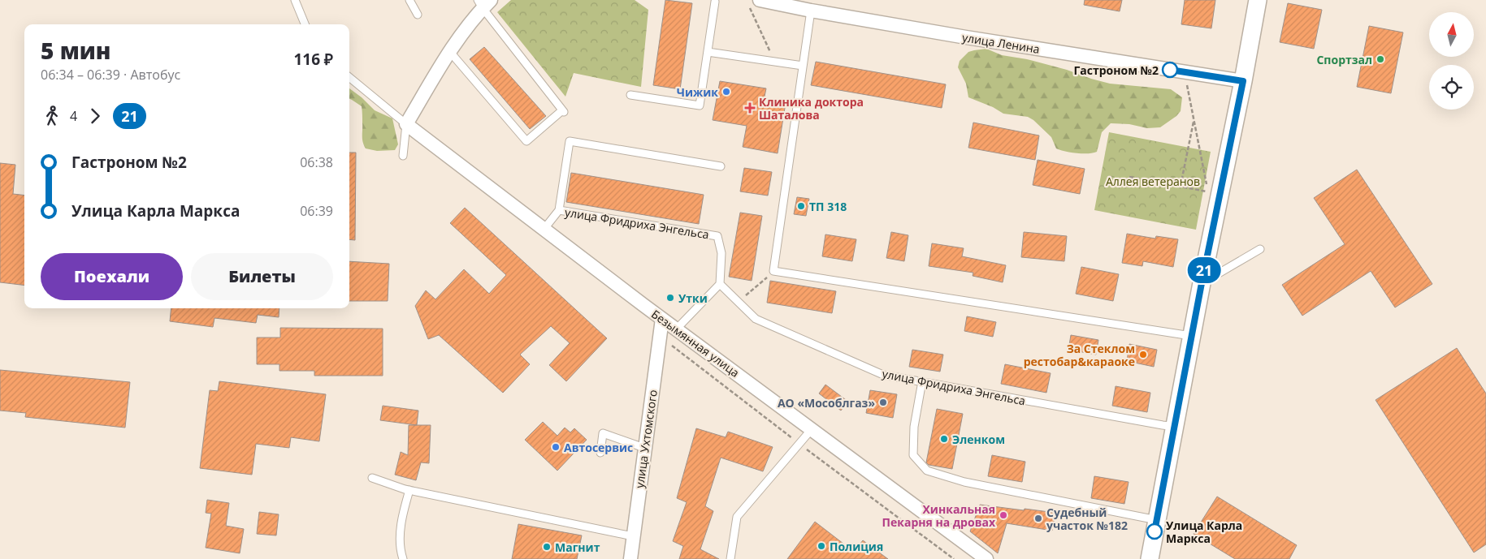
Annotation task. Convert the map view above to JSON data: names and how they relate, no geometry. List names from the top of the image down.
{
  "streets": {
    "street": ["улица Ленина", "Безымянная улица", "улица Ухтомского"],
    "lane": ["улица Фридриха Энгельса"]
  },
  "crossings": [
    ["улица Фридриха Энгельса", "Безымянная улица"],
    ["Безымянная улица", "улица Ухтомского"]
  ],
  "parks": ["Аллея ветеранов"],
  "places": {
    "other": [
      "Спортзал",
      "Гастроном №2",
      "Чижик",
      "ТП 318",
      "Утки",
      "За Стеклом рестобар&караоке",
      "АО «Мособлгаз»",
      "Эленком",
      "Автосервис",
      "Хинкальная Пекарня на дровах",
      "Судебный участок №182",
      "Улица Карла Маркса",
      "Полиция",
      "Магнит"
    ],
    "health": ["Клиника доктора Шаталова"]
  },
  "lines": ["bus line 21"],
  "north": "top",
  "page": {
    "on_map": "21",
    "heading": ["5 мин", "06:34 – 06:39 · Автобус", "116 ₽"],
    "legs": ["4", "21"],
    "list": [
      {
        "name": "Гастроном №2",
        "value": "06:38"
      },
      {
        "name": "Улица Карла Маркса",
        "value": "06:39"
      }
    ],
    "buttons": ["Поехали", "Билеты"]
  }
}
